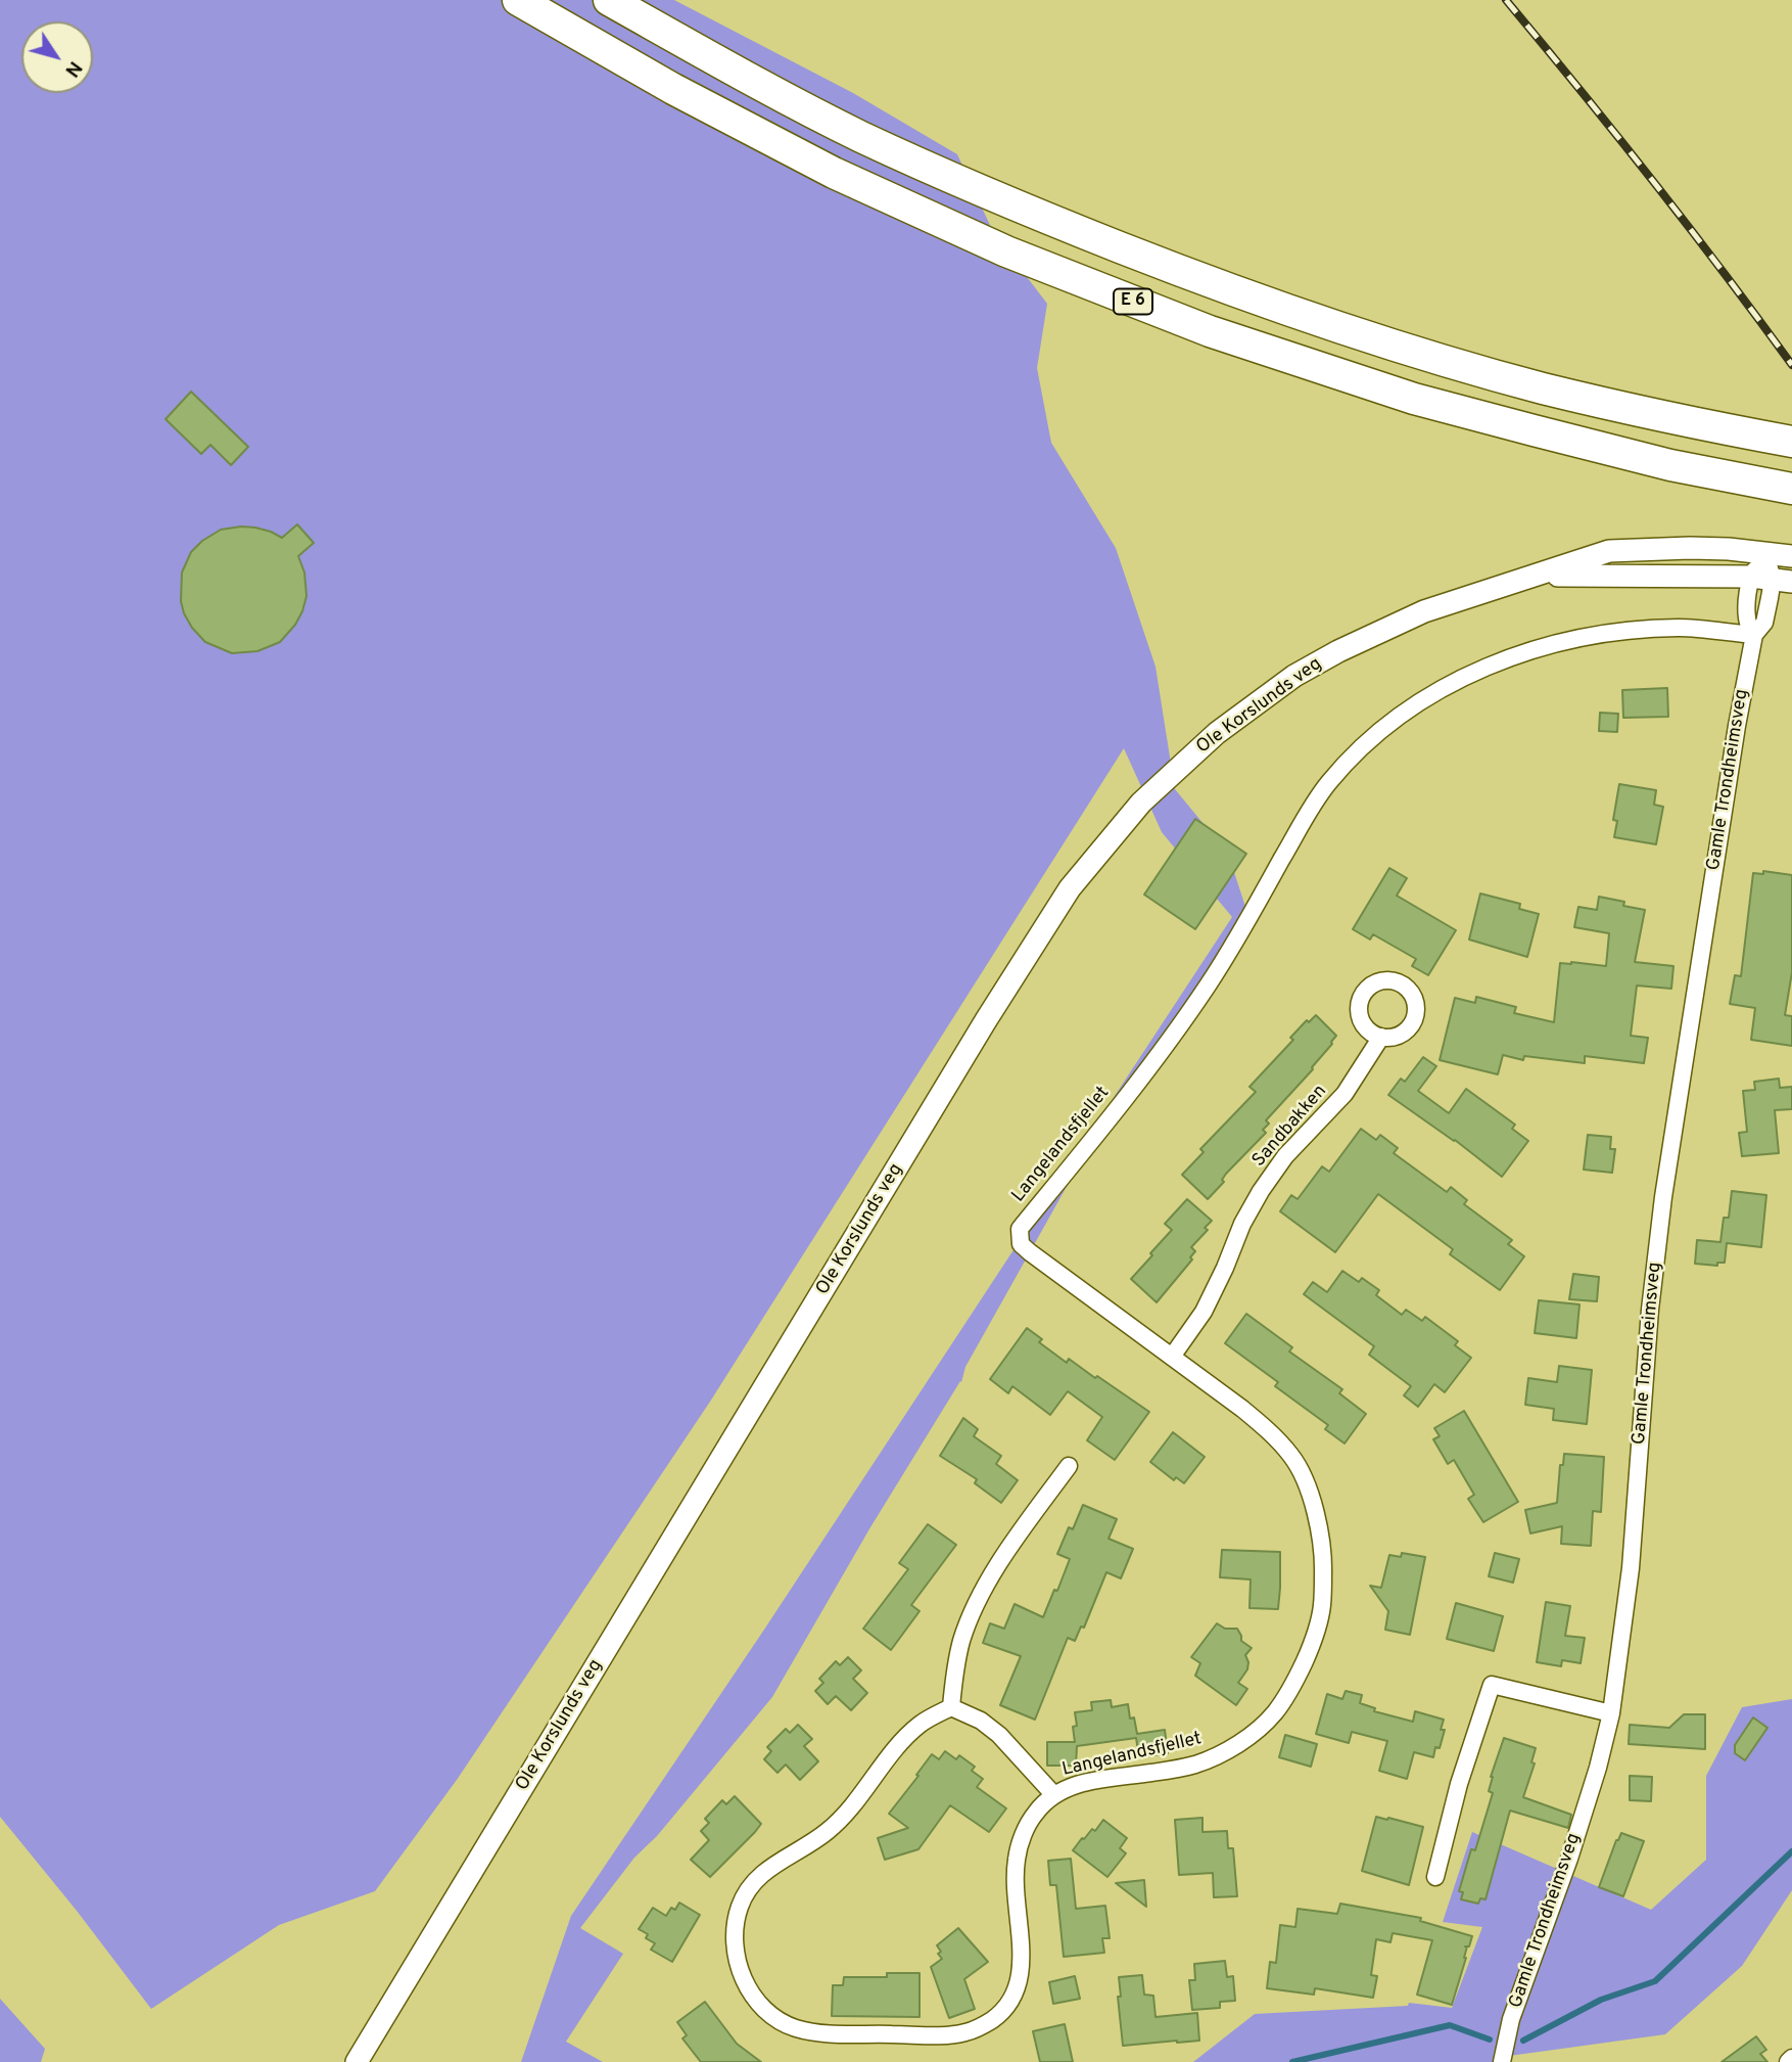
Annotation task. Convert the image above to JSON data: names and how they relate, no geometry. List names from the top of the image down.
{
  "streets": {
    "highway": ["E 6"],
    "street": [
      "Ole Korslunds veg",
      "Gamle Trondheimsveg",
      "Sandbakken",
      "Langelandsfjellet"
    ]
  },
  "crossings": [
    ["Ole Korslunds veg", "Gamle Trondheimsveg"],
    ["Gamle Trondheimsveg", "Langelandsfjellet"],
    ["Sandbakken", "Langelandsfjellet"]
  ],
  "north": "bottom right"
}
